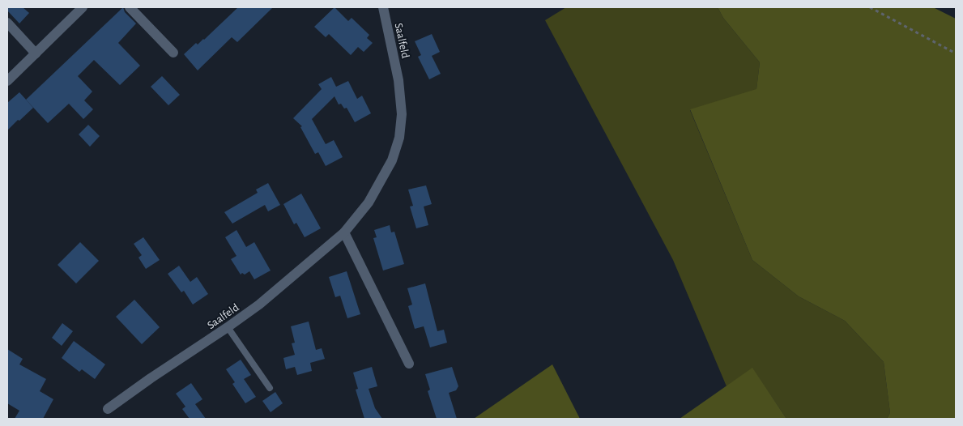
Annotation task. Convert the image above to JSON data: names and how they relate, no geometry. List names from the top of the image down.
{
  "streets": {
    "street": ["Saalfeld"]
  }
}
